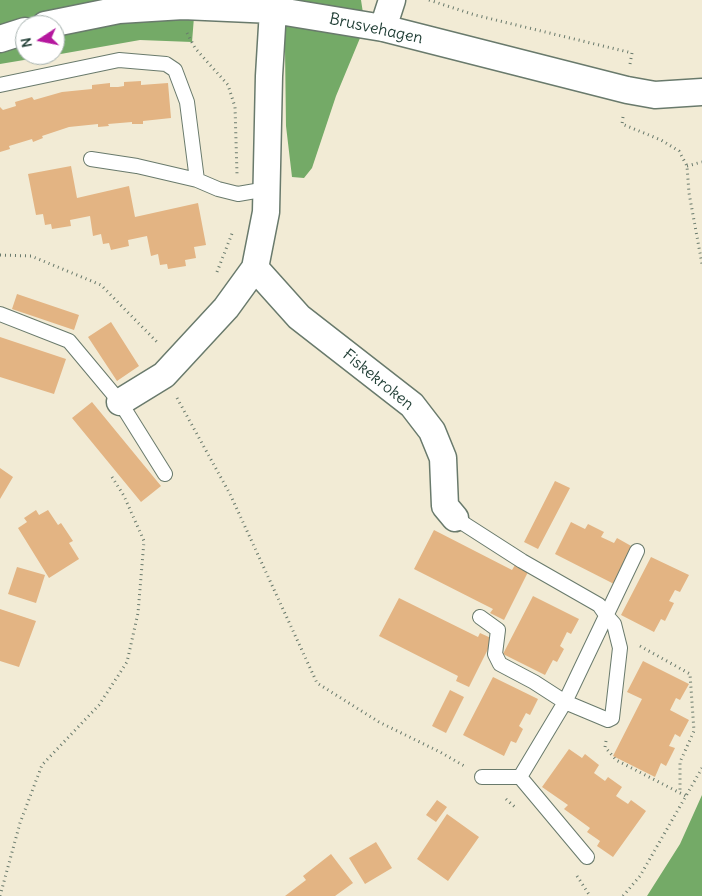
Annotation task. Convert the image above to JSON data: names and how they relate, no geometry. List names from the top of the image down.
{
  "streets": {
    "street": ["Brusvehagen", "Fiskekroken"]
  },
  "north": "left"
}
